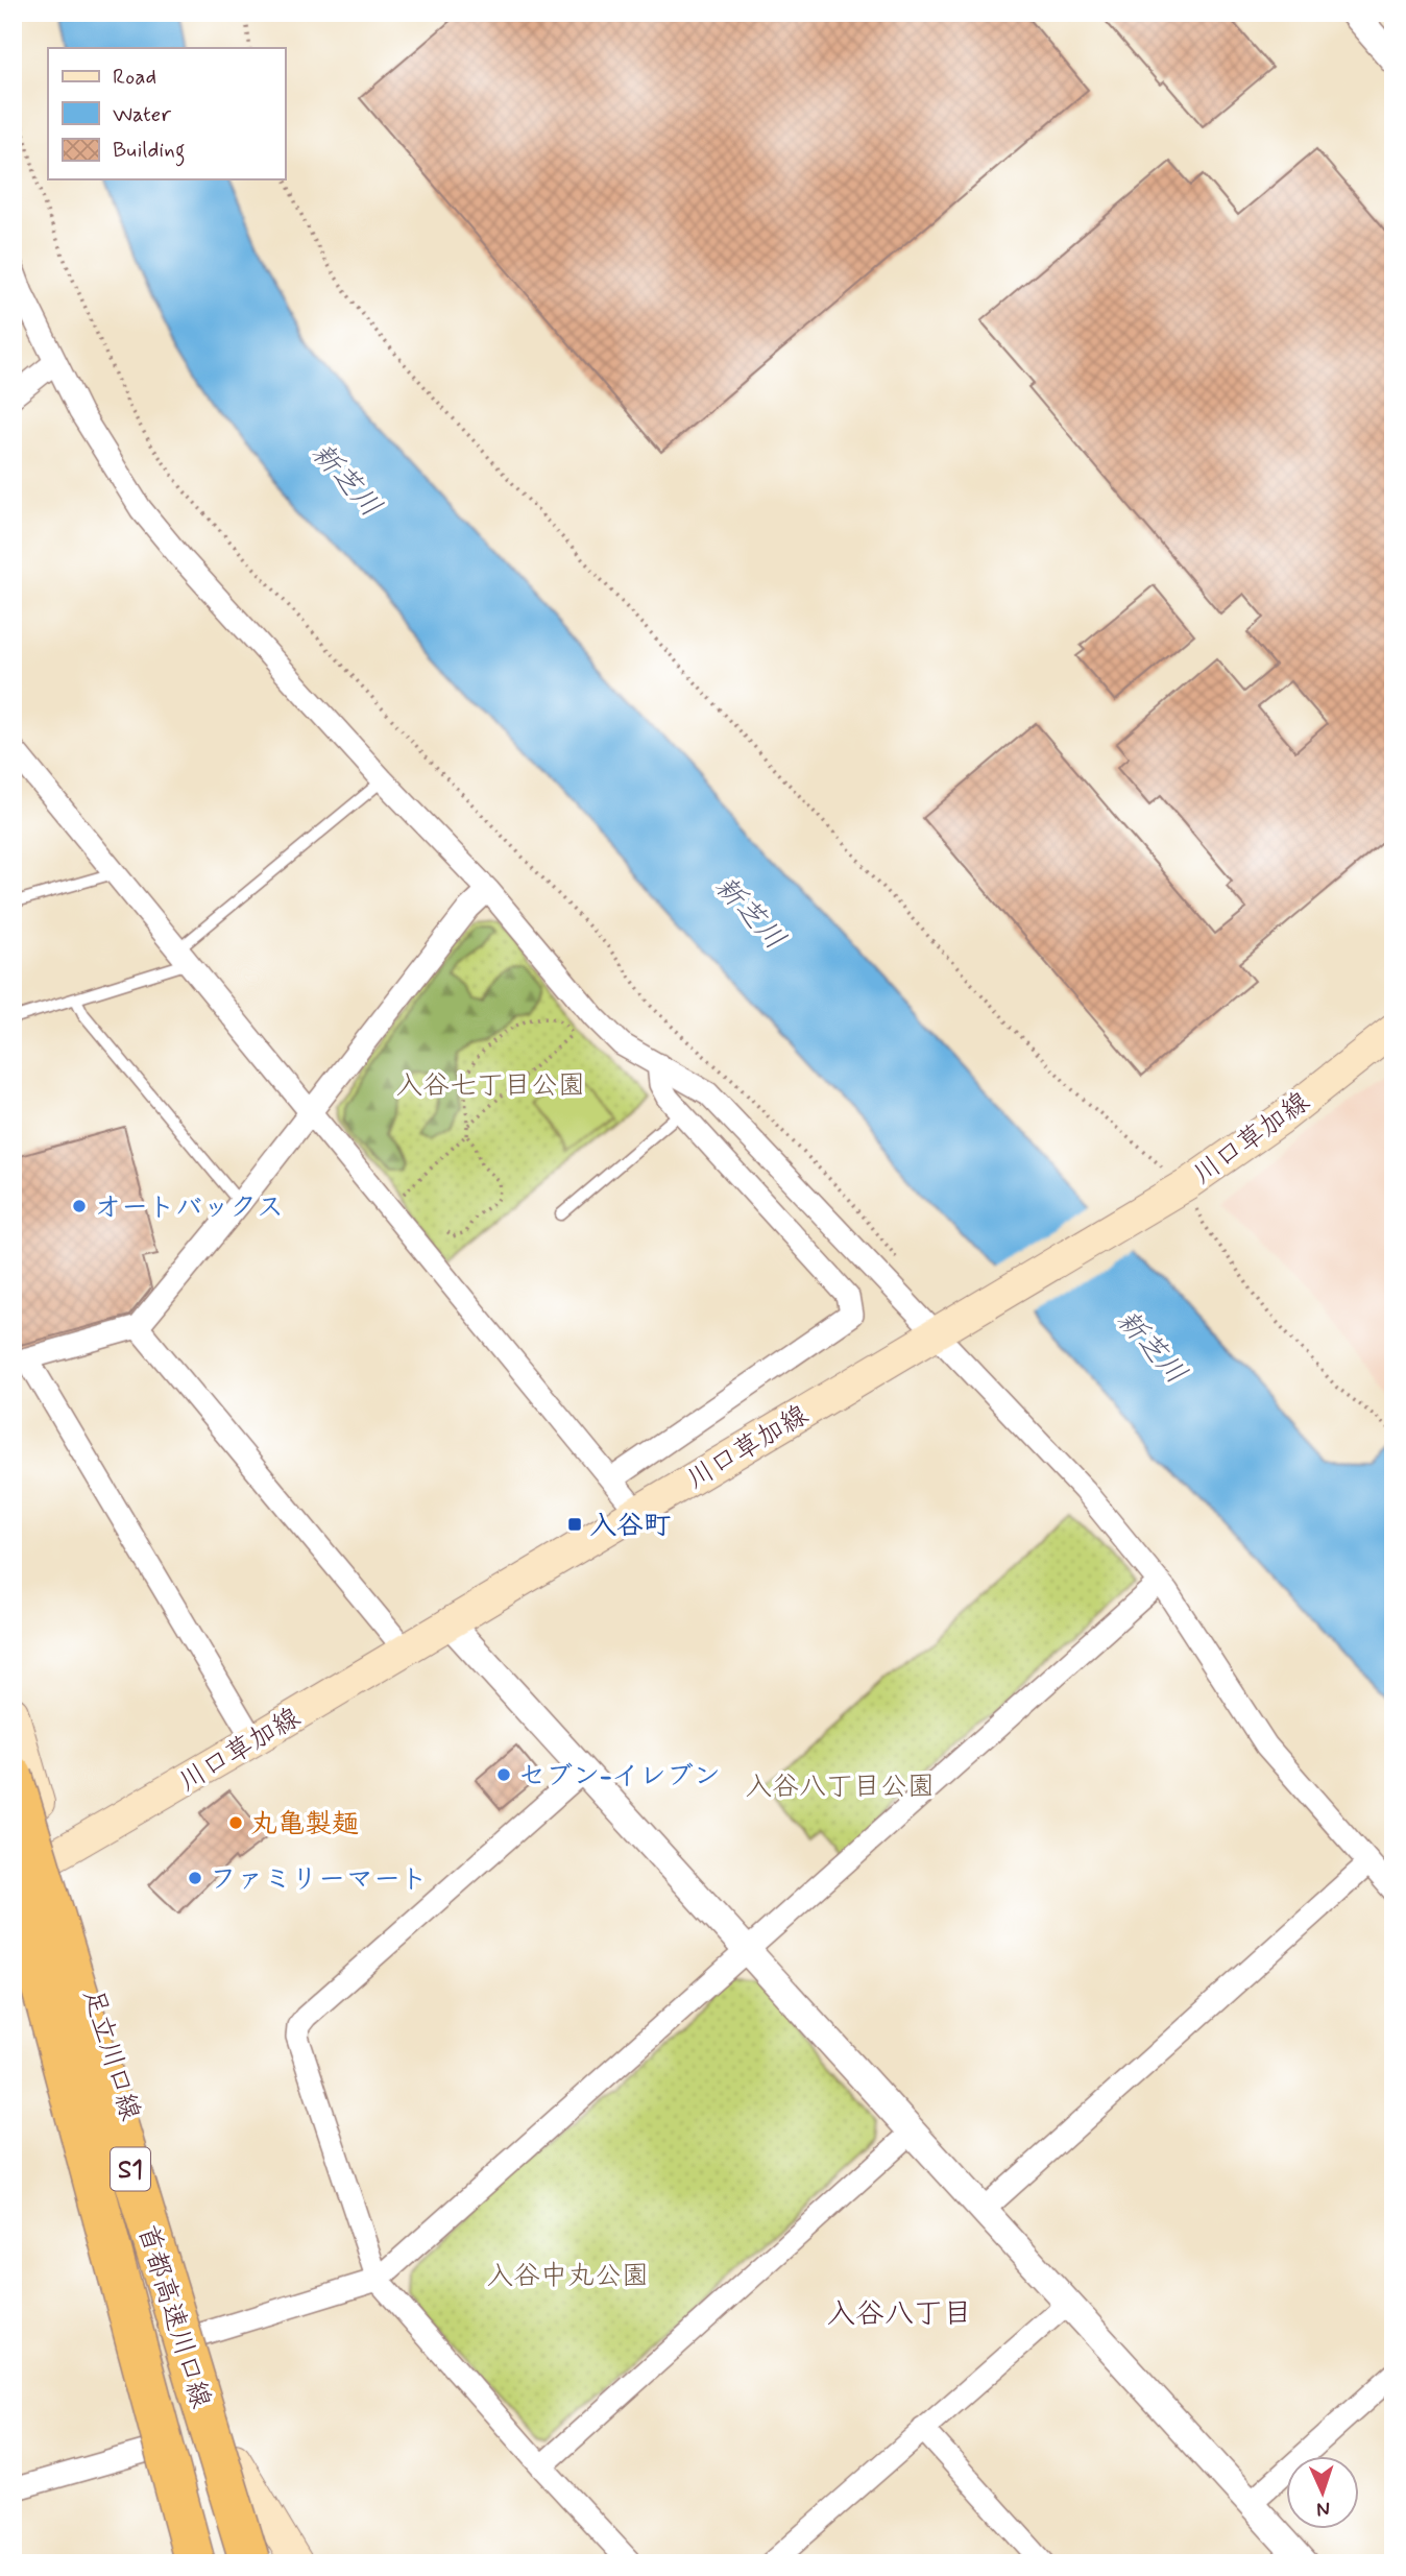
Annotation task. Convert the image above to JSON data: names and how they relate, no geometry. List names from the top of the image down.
{
  "streets": {
    "highway": ["S1", "首都高速川口線"],
    "main road": ["川口草加線", "足立川口線"]
  },
  "crossings": [
    ["川口草加線", "足立川口線"]
  ],
  "districts": ["入谷八丁目"],
  "water": ["新芝川"],
  "parks": ["入谷七丁目公園", "入谷八丁目公園", "入谷中丸公園"],
  "places": {
    "other": [
      "オートバックス",
      "セブン-イレブン",
      "丸亀製麺",
      "ファミリーマート"
    ],
    "transit": ["入谷町"]
  },
  "legend": ["Road", "Water", "Building"],
  "north": "bottom"
}
